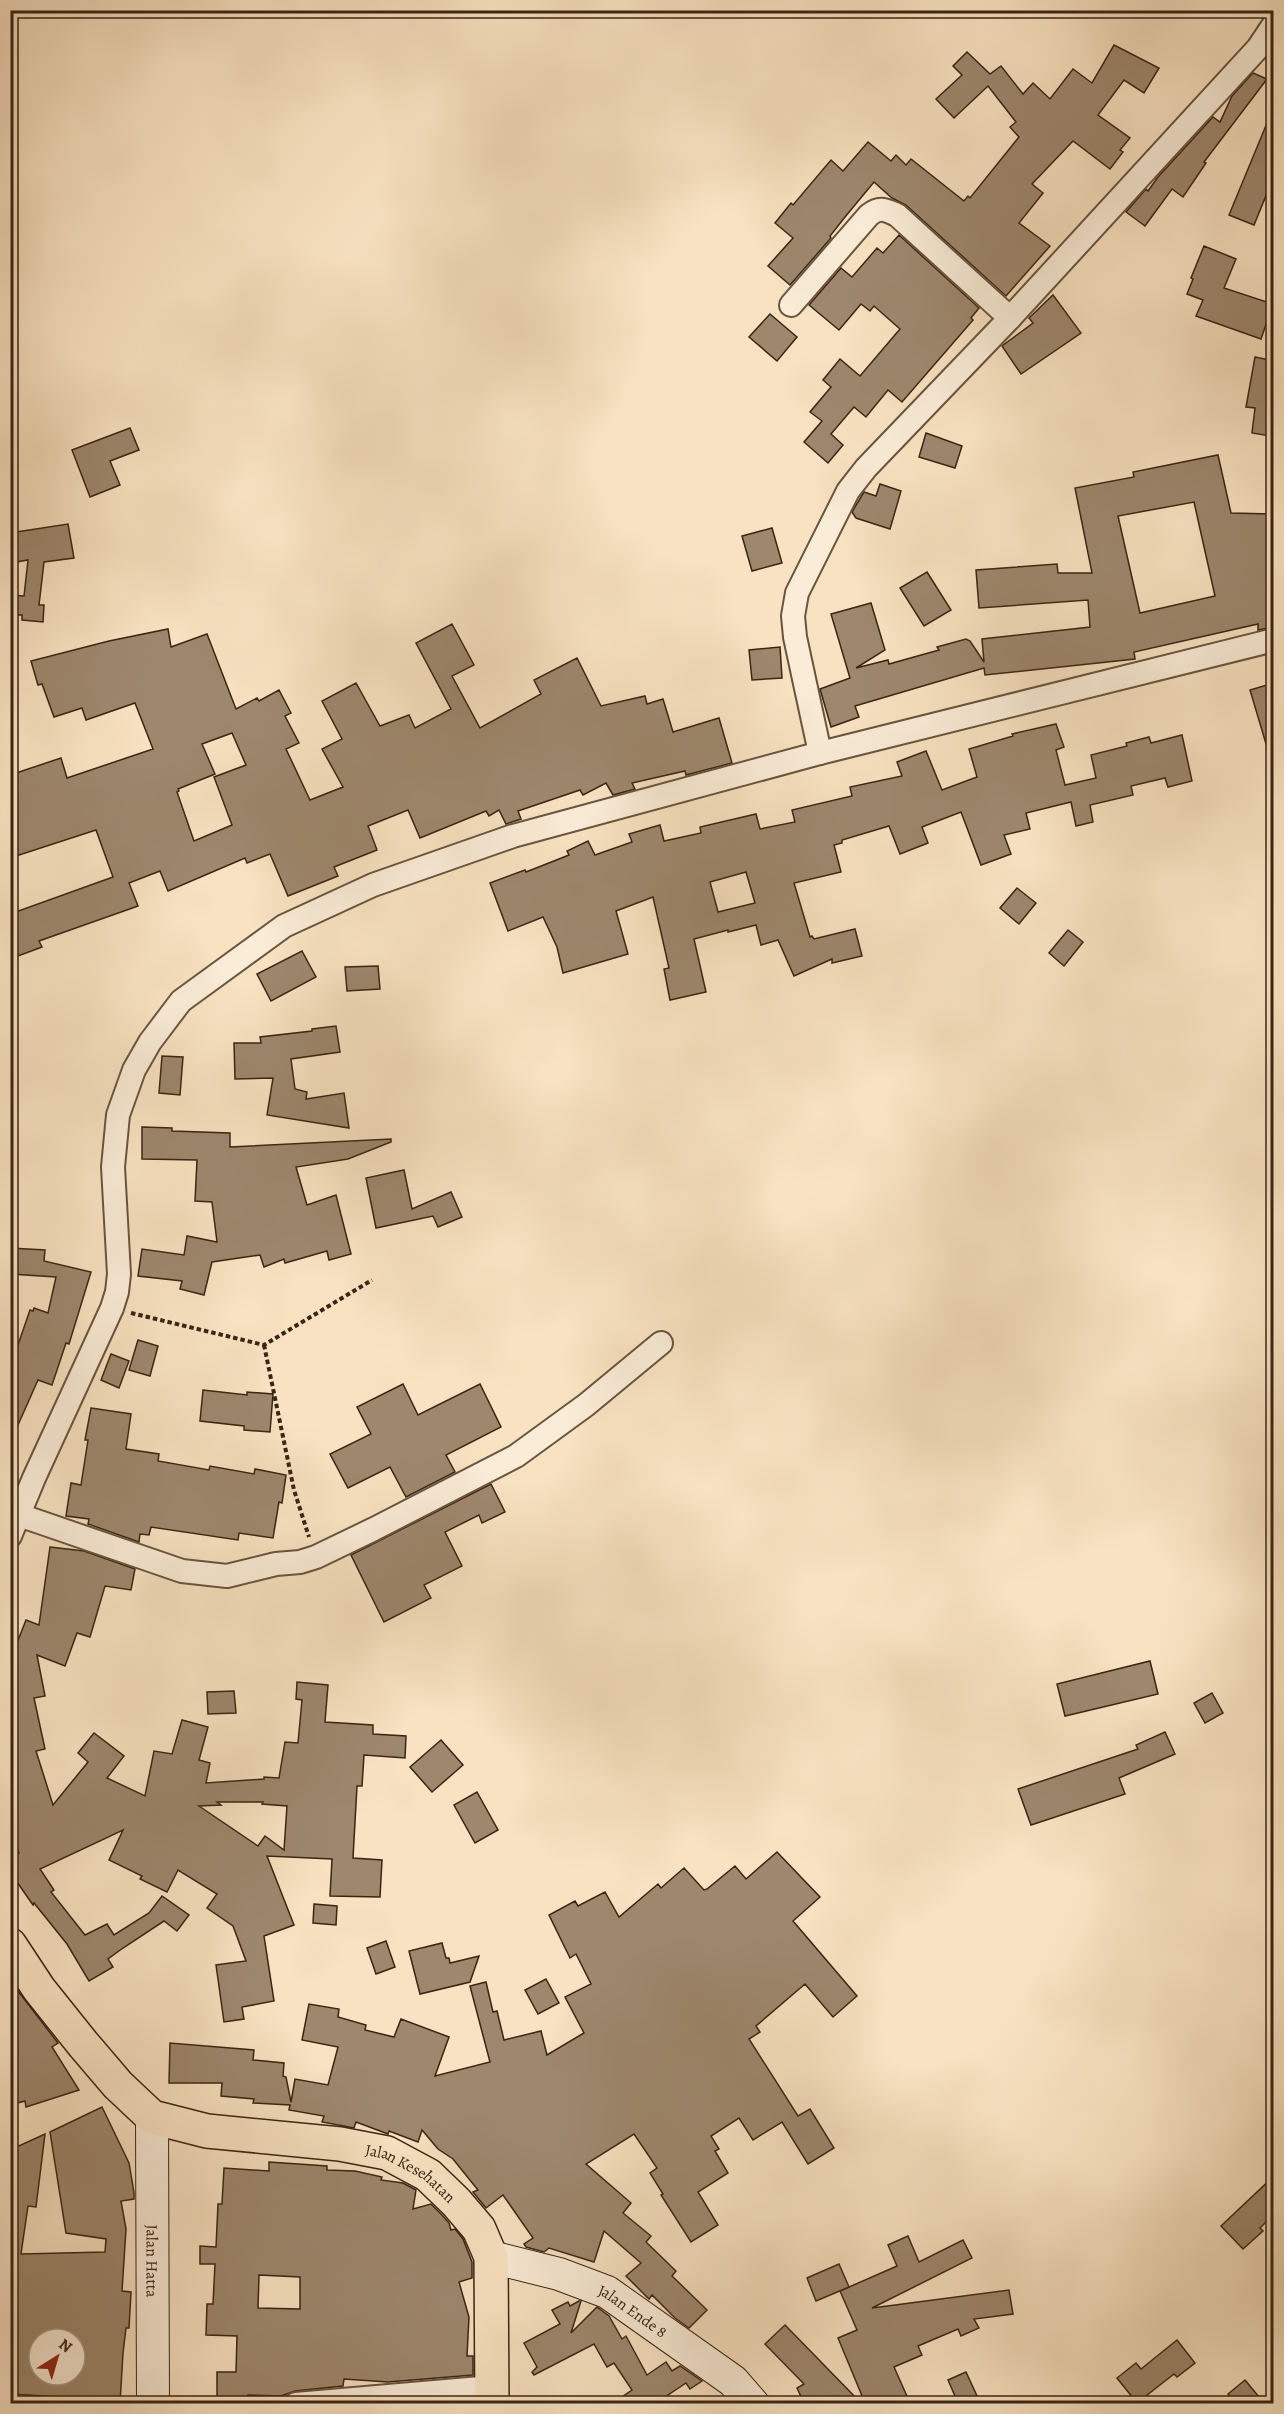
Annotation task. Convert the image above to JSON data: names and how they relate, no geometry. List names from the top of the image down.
{
  "streets": {
    "highway": ["Jalan Kesehatan"],
    "street": ["Jalan Hatta", "Jalan Ende 8"]
  },
  "crossings": [
    ["Jalan Kesehatan", "Jalan Hatta"],
    ["Jalan Kesehatan", "Jalan Ende 8"]
  ],
  "north": "top right"
}
